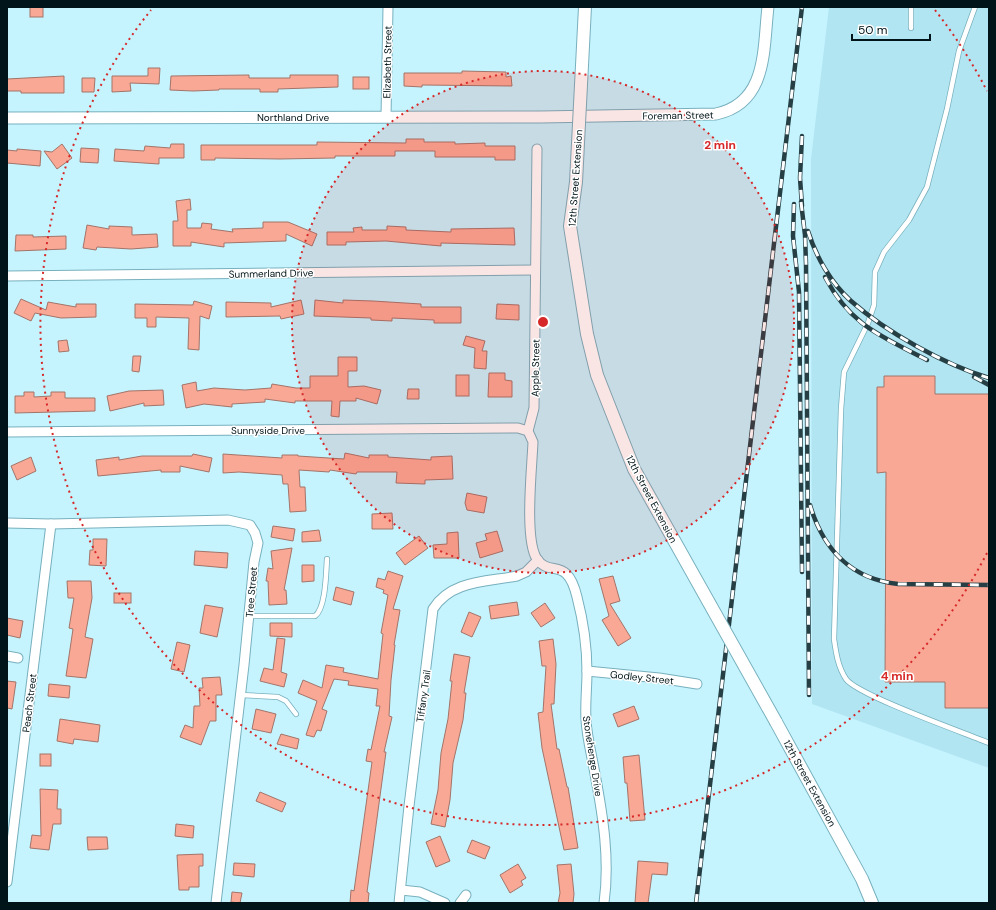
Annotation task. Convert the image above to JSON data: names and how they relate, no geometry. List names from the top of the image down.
{
  "streets": {
    "main road": ["12th Street Extension"],
    "street": [
      "Elizabeth Street",
      "Foreman Street",
      "Northland Drive",
      "Summerland Drive",
      "Apple Street",
      "Sunnyside Drive",
      "Tree Street",
      "Godley Street",
      "Tiffany Trail",
      "Peach Street",
      "Stonehenge Drive"
    ]
  },
  "crossings": [
    ["Elizabeth Street", "Northland Drive"],
    ["Foreman Street", "Northland Drive"],
    ["Foreman Street", "12th Street Extension"],
    ["Northland Drive", "12th Street Extension"],
    ["Summerland Drive", "Apple Street"],
    ["Apple Street", "Sunnyside Drive"],
    ["Apple Street", "Tiffany Trail"],
    ["Apple Street", "Stonehenge Drive"],
    ["Tree Street", "Peach Street"],
    ["Godley Street", "Stonehenge Drive"],
    ["Tiffany Trail", "Stonehenge Drive"]
  ],
  "scale_bar": "50 m",
  "rings": ["2 min", "4 min"]
}
